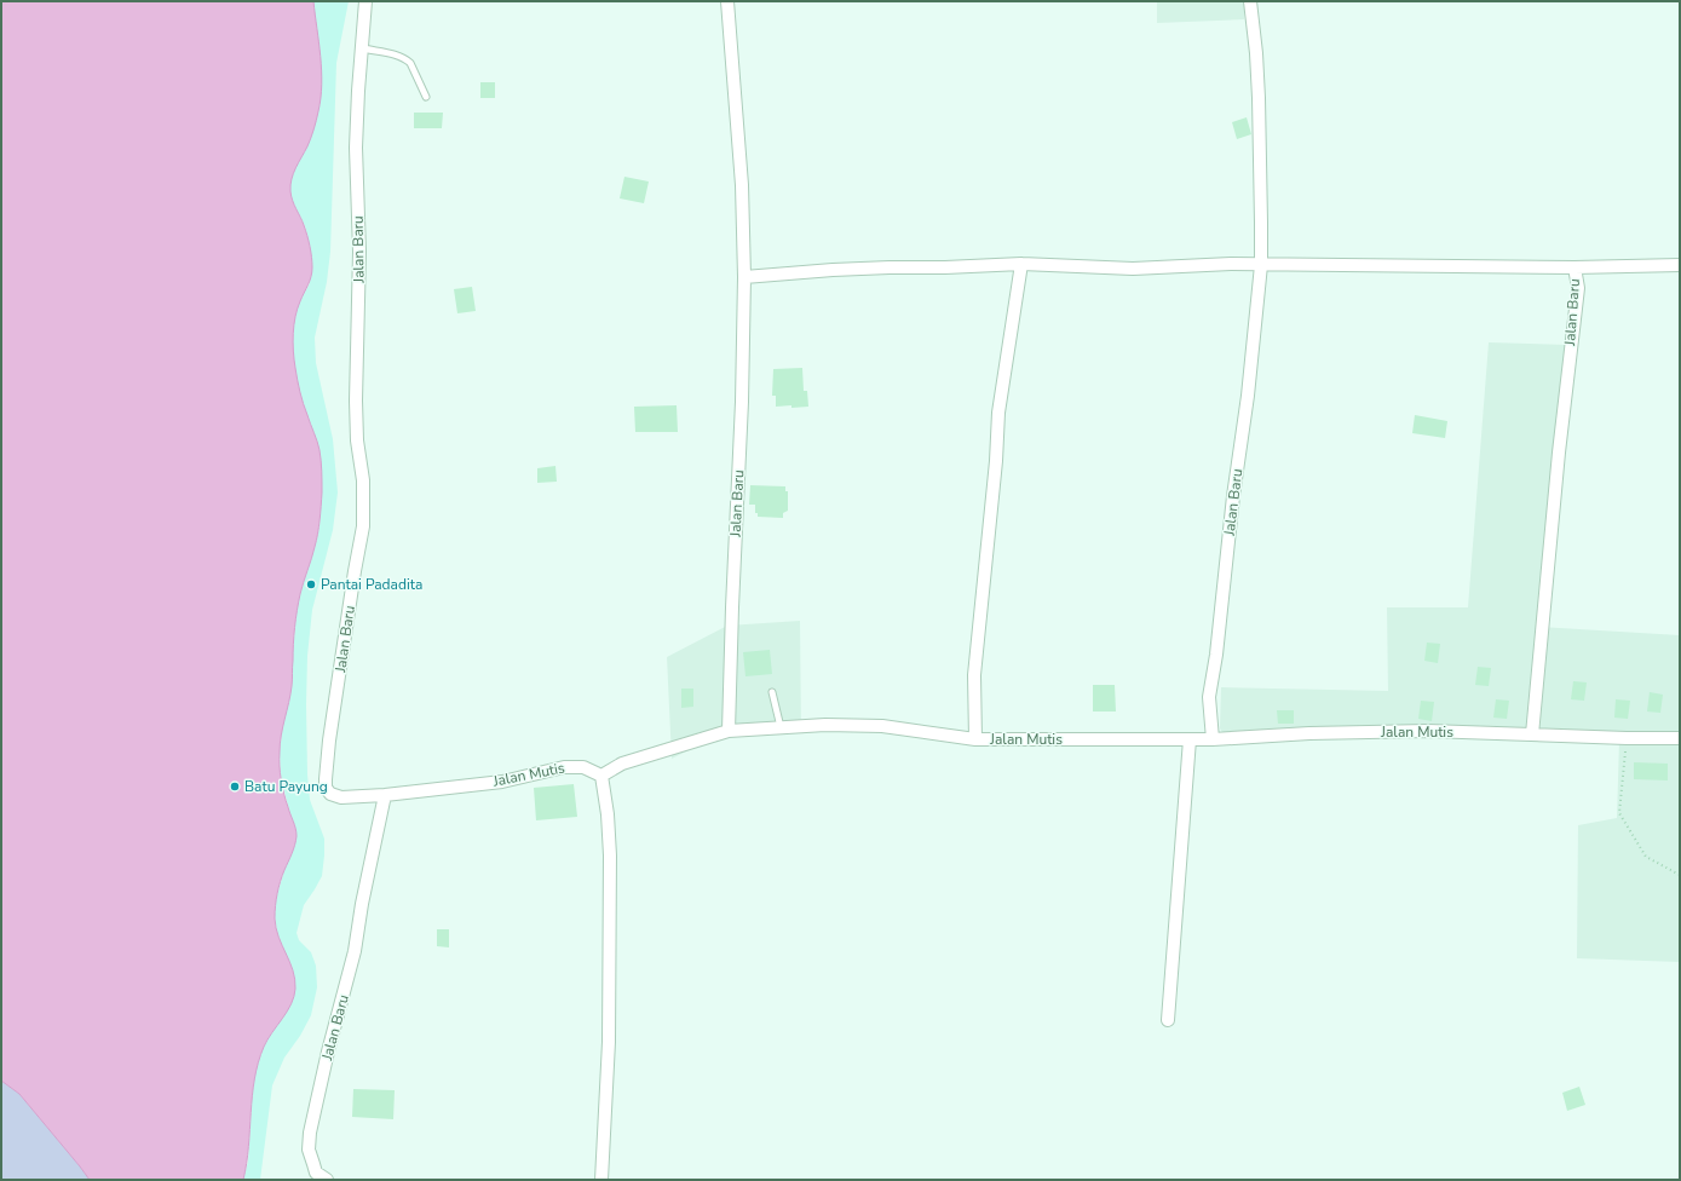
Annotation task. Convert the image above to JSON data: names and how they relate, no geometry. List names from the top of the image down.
{
  "streets": {
    "street": ["Jalan Baru", "Jalan Mutis"]
  },
  "crossings": [
    ["Jalan Baru", "Jalan Mutis"]
  ],
  "places": ["Pantai Padadita", "Batu Payung"]
}
